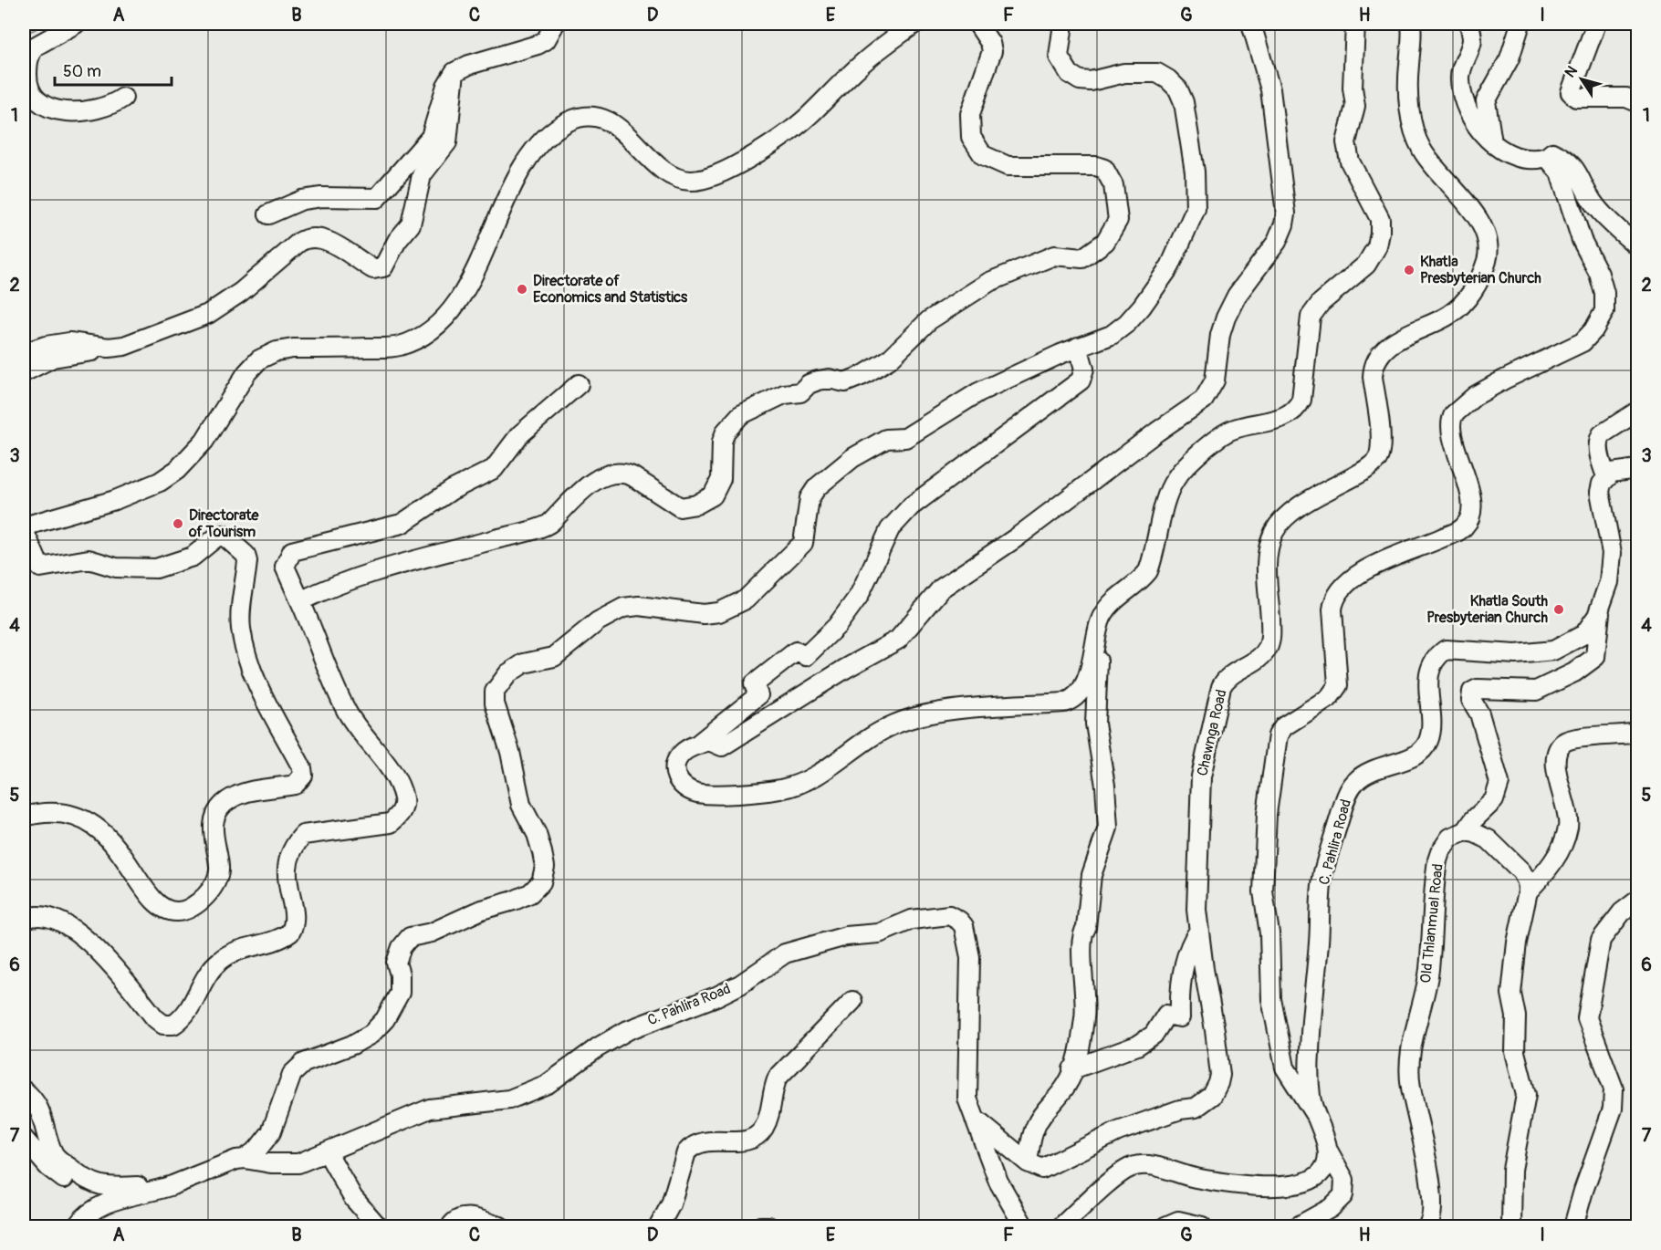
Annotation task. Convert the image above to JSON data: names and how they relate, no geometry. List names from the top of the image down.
{
  "streets": {
    "street": ["Chawnga Road", "C. Pahlira Road", "Old Thlanmual Road"]
  },
  "crossings": [
    ["C. Pahlira Road", "Old Thlanmual Road"]
  ],
  "places": [
    "Khatla Presbyterian Church",
    "Directorate of Economics and Statistics",
    "Directorate of Tourism",
    "Khatla South Presbyterian Church"
  ],
  "scale_bar": "50 m",
  "north": "top left",
  "grid": {
    "columns": [
      "A",
      "B",
      "C",
      "D",
      "E",
      "F",
      "G",
      "H",
      "I"
    ],
    "rows": [
      "1",
      "2",
      "3",
      "4",
      "5",
      "6",
      "7"
    ]
  }
}
